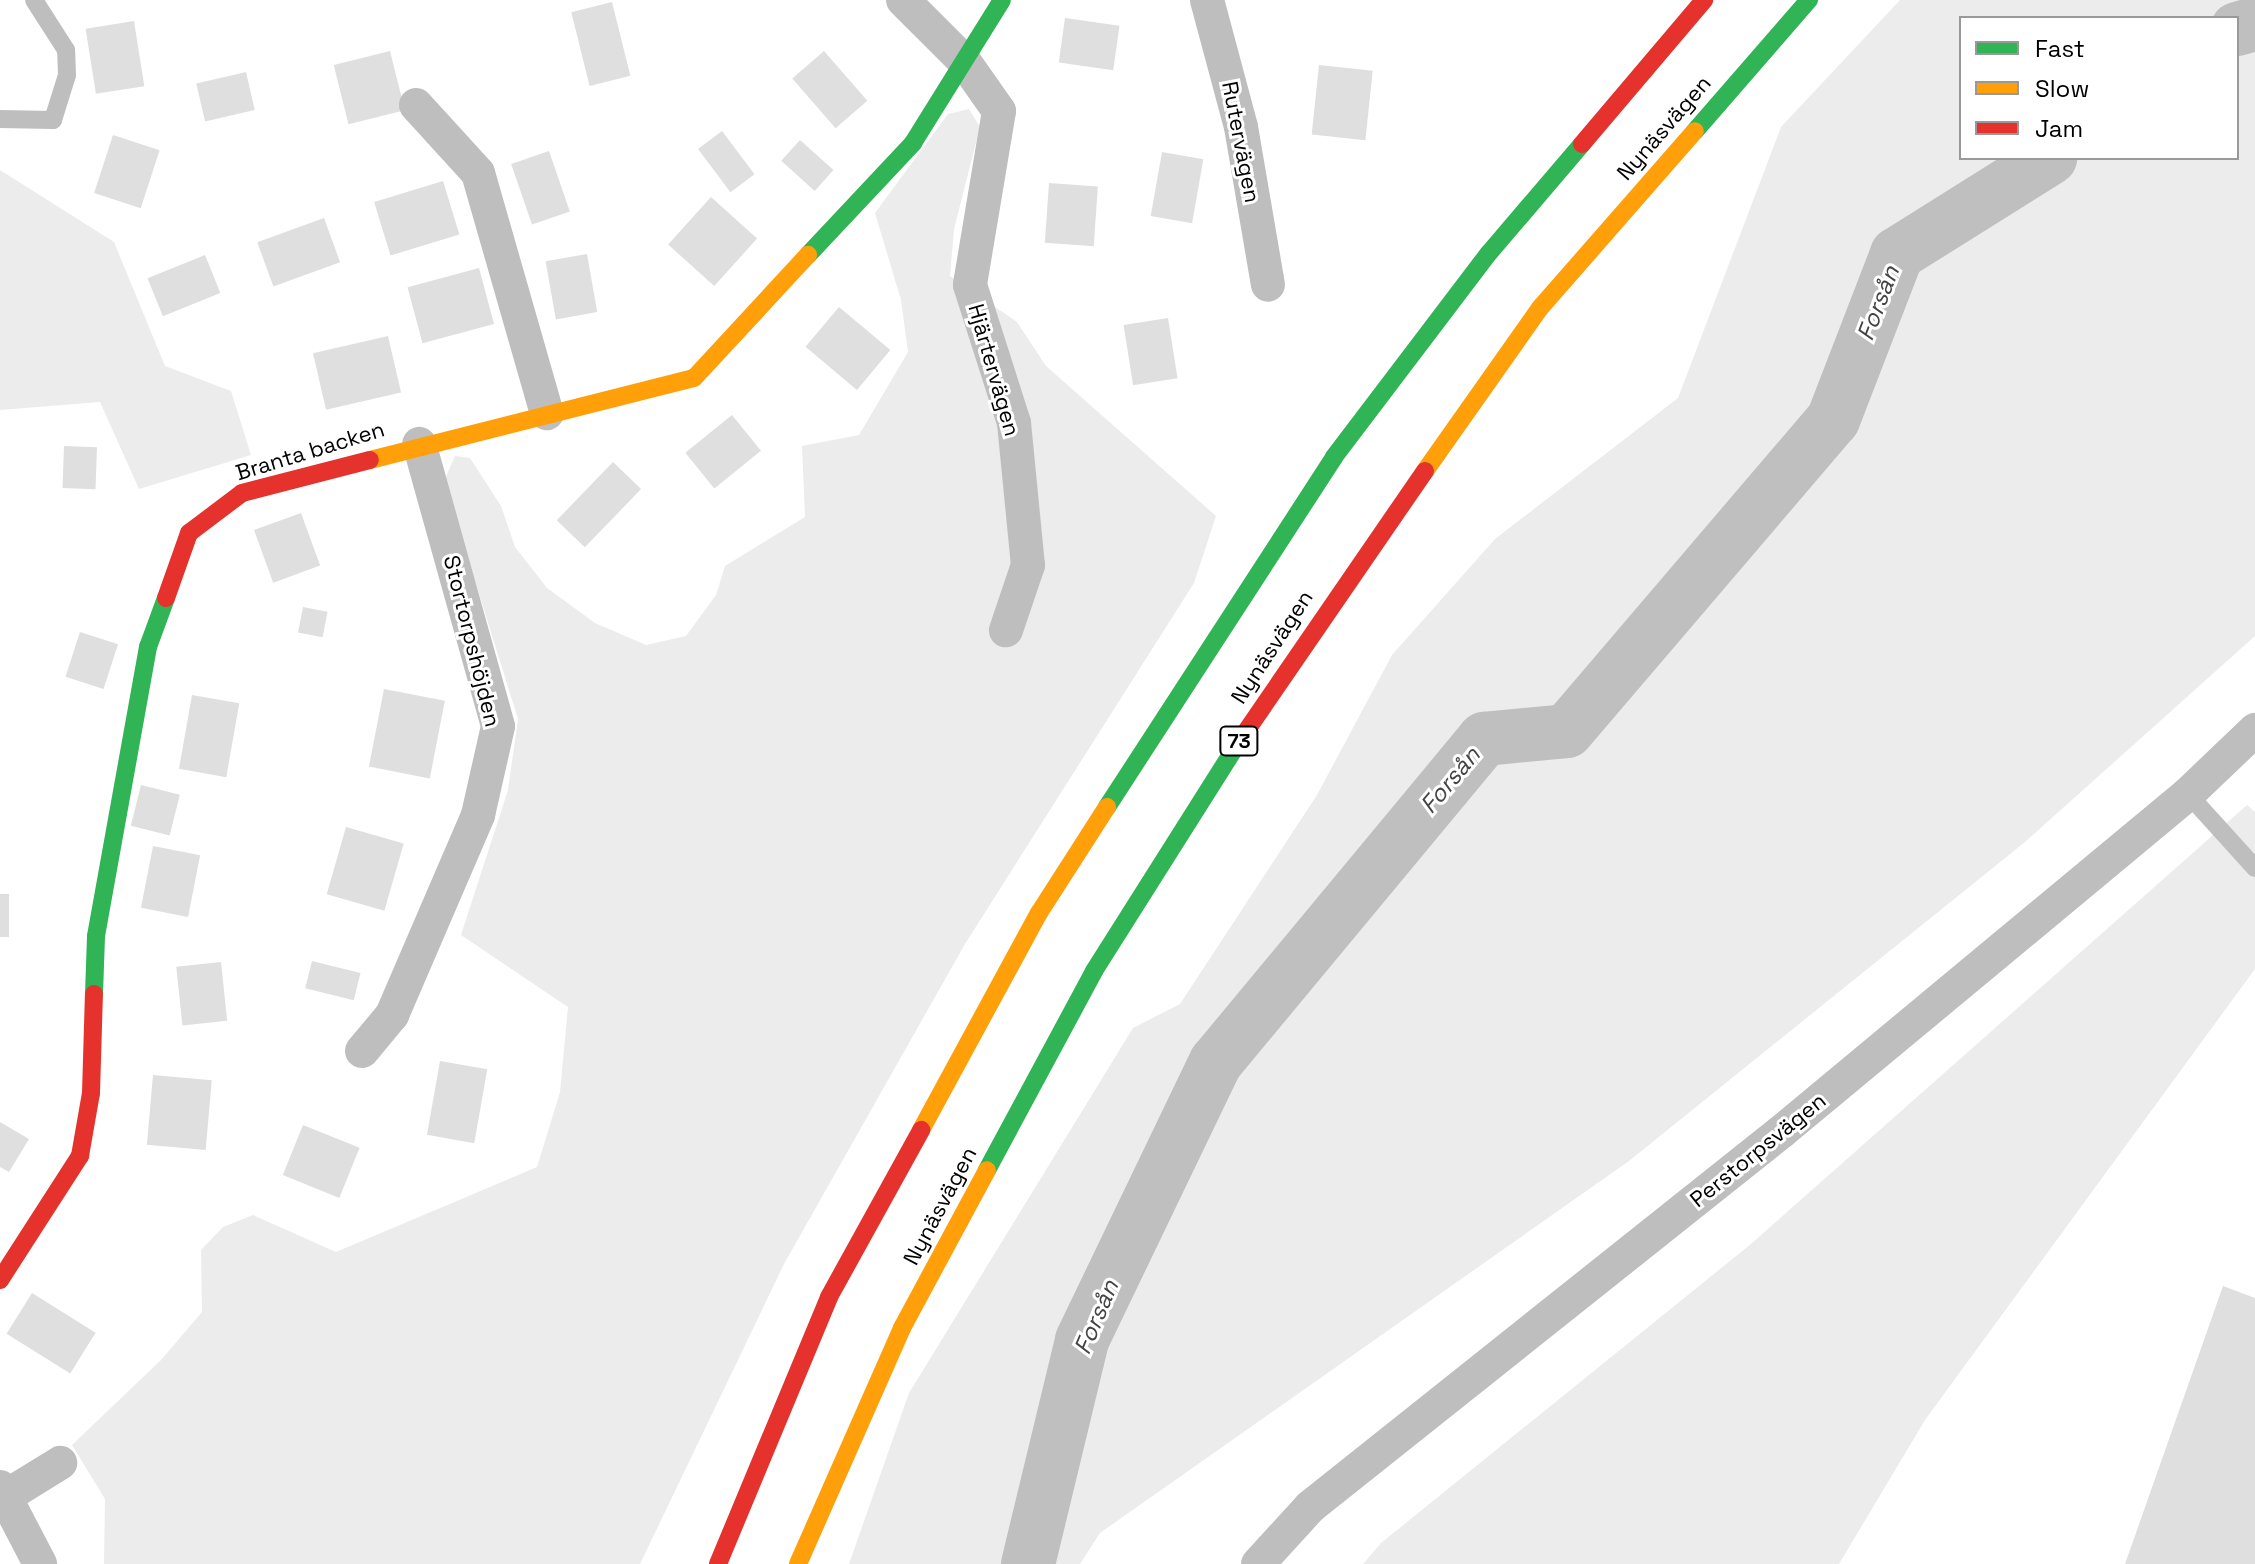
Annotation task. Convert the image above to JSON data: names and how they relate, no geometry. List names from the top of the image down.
{
  "streets": {
    "main road": ["Nynäsvägen", "Branta backen", "73"],
    "street": [
      "Rutervägen",
      "Hjärtervägen",
      "Stortorpshöjden",
      "Perstorpsvägen"
    ]
  },
  "crossings": [
    ["Hjärtervägen", "Branta backen"],
    ["Branta backen", "Stortorpshöjden"]
  ],
  "water": ["Forsån"],
  "legend": ["Fast", "Slow", "Jam"]
}
